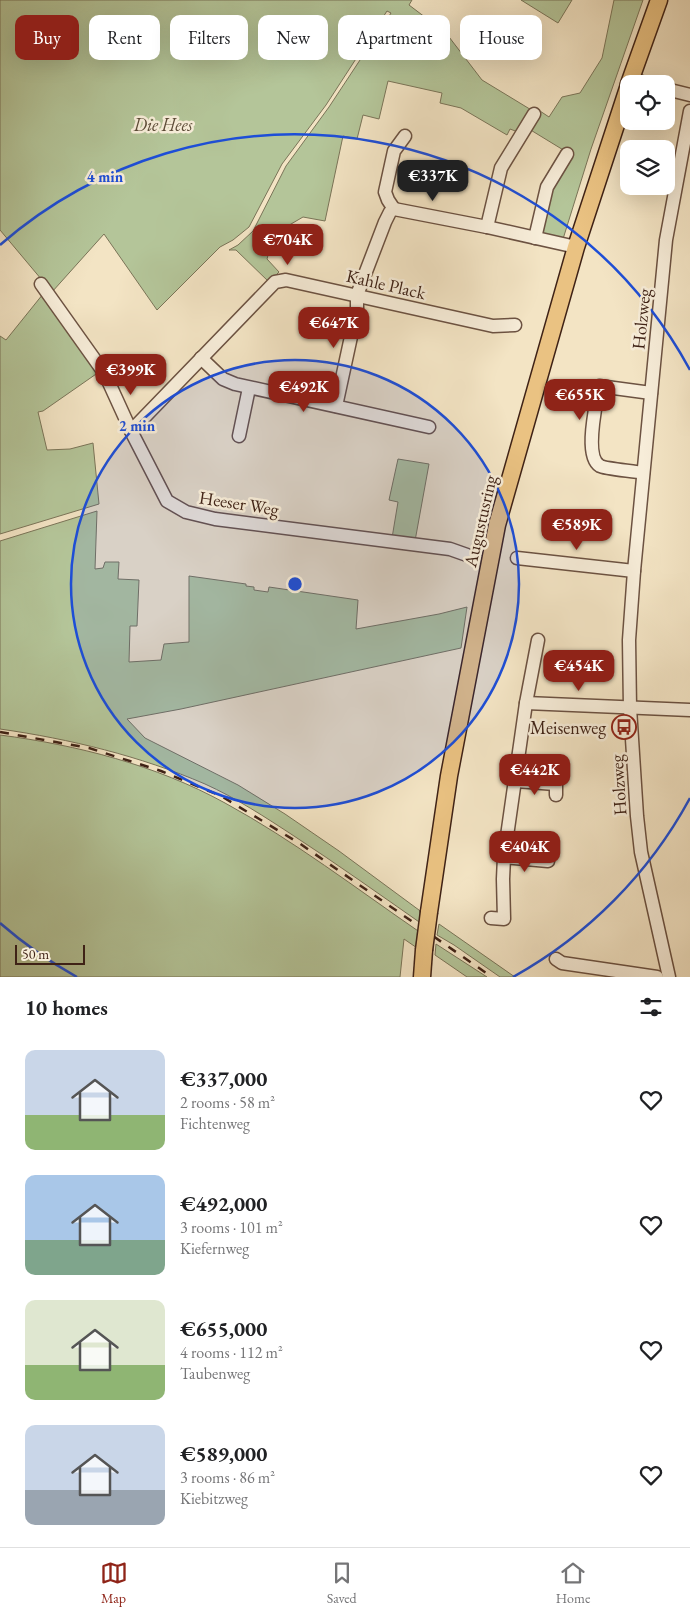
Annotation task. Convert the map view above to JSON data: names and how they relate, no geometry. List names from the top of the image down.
{
  "streets": {
    "main road": ["Augustusring"],
    "street": ["Kahle Plack", "Holzweg", "Heeser Weg"]
  },
  "crossings": [
    ["Kahle Plack", "Heeser Weg"]
  ],
  "parks": ["Die Hees"],
  "places": {
    "bus stop": ["Meisenweg"]
  },
  "scale_bar": "50 m",
  "page": {
    "chip": [
      "Buy",
      "Rent",
      "Filters",
      "New",
      "Apartment",
      "House"
    ],
    "price": [
      "€337K",
      "€704K",
      "€647K",
      "€399K",
      "€492K",
      "€655K",
      "€589K",
      "€454K",
      "€442K",
      "€404K"
    ],
    "scale": "50 m",
    "heading": "10 homes",
    "list": [
      {
        "name": "€337,000",
        "note": "2 rooms · 58 m² · Fichtenweg"
      },
      {
        "name": "€492,000",
        "note": "3 rooms · 101 m² · Kiefernweg"
      },
      {
        "name": "€655,000",
        "note": "4 rooms · 112 m² · Taubenweg"
      },
      {
        "name": "€589,000",
        "note": "3 rooms · 86 m² · Kiebitzweg"
      }
    ],
    "tabs": ["Map", "Saved", "Home"]
  },
  "rings": ["4 min", "2 min"]
}
